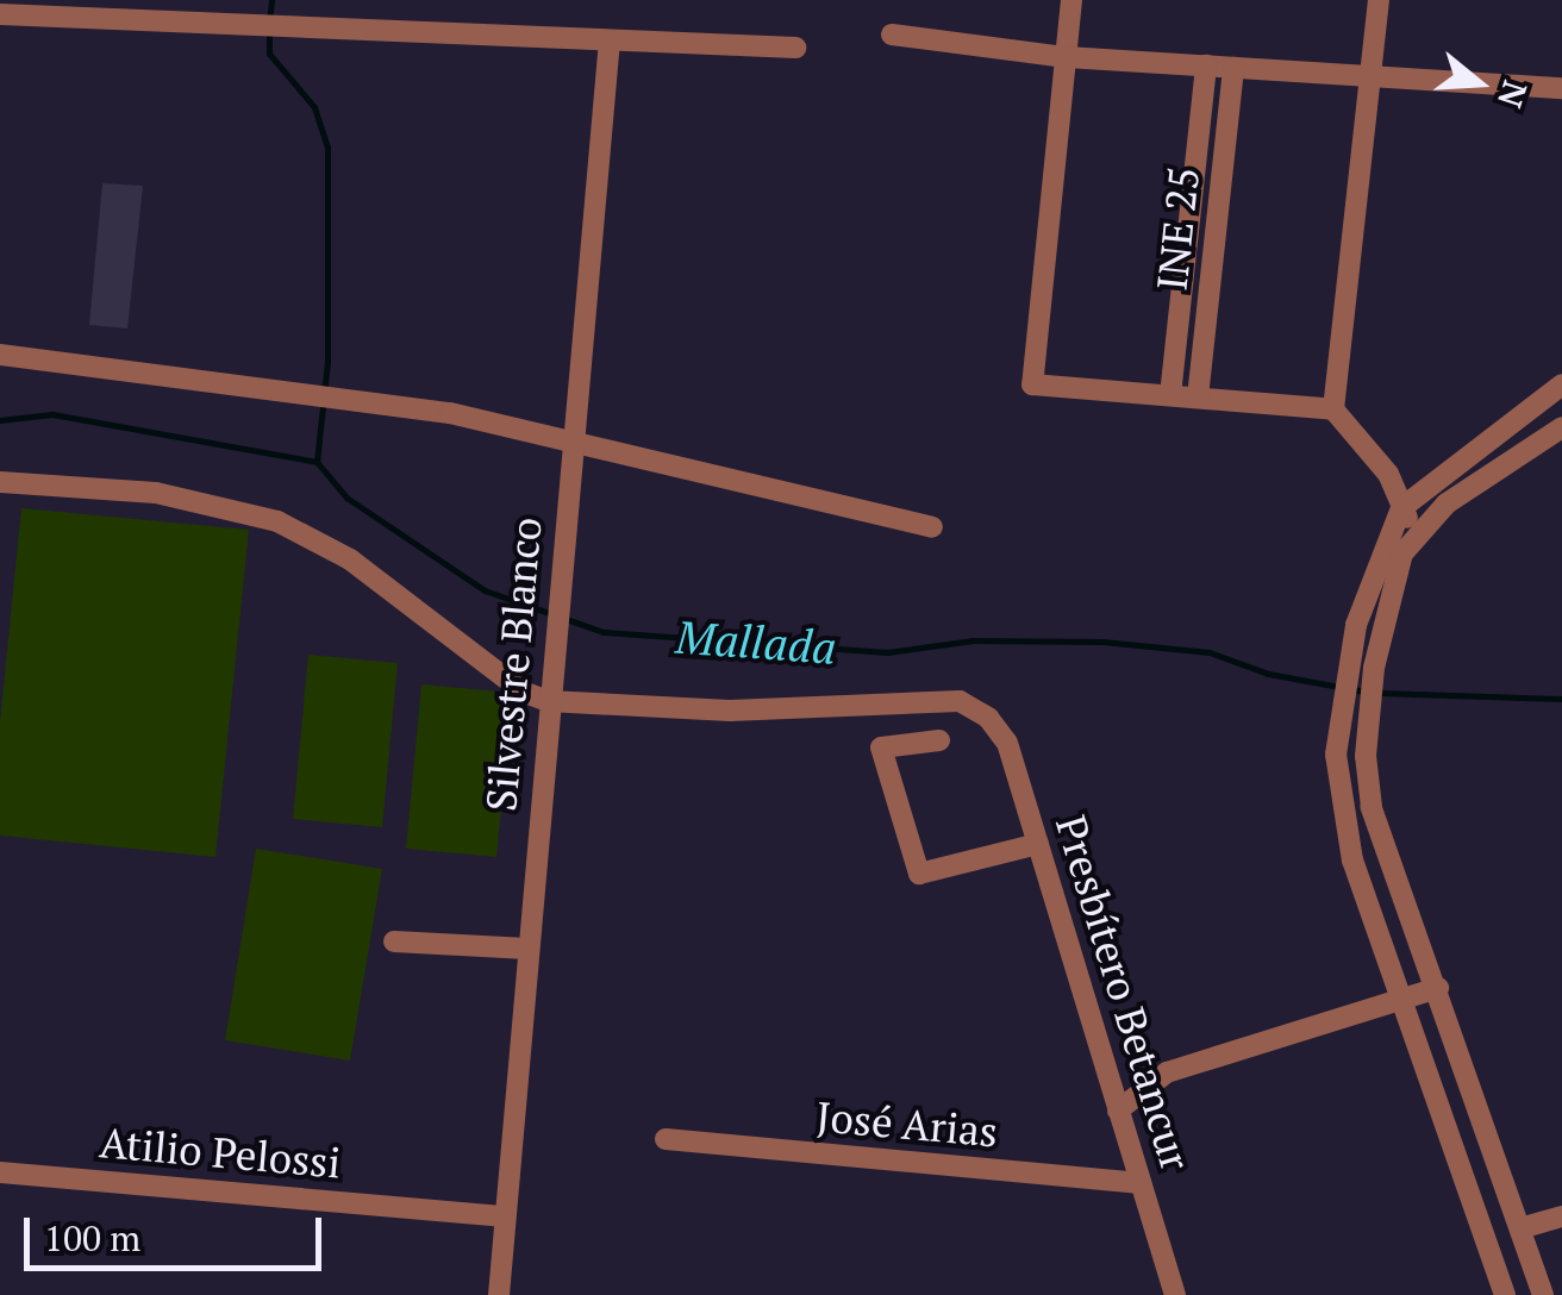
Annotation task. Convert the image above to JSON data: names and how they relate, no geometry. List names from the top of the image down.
{
  "streets": {
    "street": [
      "INE 25",
      "Silvestre Blanco",
      "Presbítero Betancur",
      "José Arias",
      "Atilio Pelossi"
    ]
  },
  "crossings": [
    ["Silvestre Blanco", "Presbítero Betancur"],
    ["Silvestre Blanco", "Atilio Pelossi"],
    ["Presbítero Betancur", "José Arias"]
  ],
  "water": ["Mallada"],
  "scale_bar": "100 m",
  "north": "right"
}
